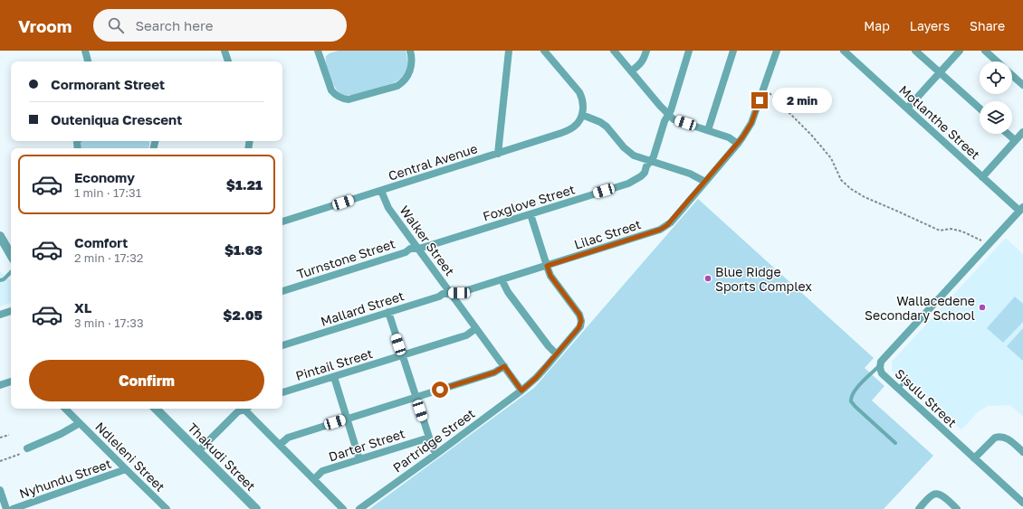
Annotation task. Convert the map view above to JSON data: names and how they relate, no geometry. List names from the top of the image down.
{
  "streets": {
    "street": [
      "Motlanthe Street",
      "Central Avenue",
      "Foxglove Street",
      "Lilac Street",
      "Walker Street",
      "Turnstone Street",
      "Mallard Street",
      "Pintail Street",
      "Sisulu Street",
      "Partridge Street",
      "Darter Street",
      "Ndleleni Street",
      "Thakudi Street",
      "Nyhundu Street"
    ]
  },
  "crossings": [
    ["Motlanthe Street", "Sisulu Street"],
    ["Central Avenue", "Walker Street"],
    ["Foxglove Street", "Walker Street"],
    ["Foxglove Street", "Turnstone Street"],
    ["Lilac Street", "Walker Street"],
    ["Lilac Street", "Mallard Street"],
    ["Lilac Street", "Partridge Street"],
    ["Walker Street", "Turnstone Street"],
    ["Walker Street", "Mallard Street"],
    ["Walker Street", "Pintail Street"],
    ["Walker Street", "Partridge Street"],
    ["Ndleleni Street", "Nyhundu Street"]
  ],
  "places": ["Blue Ridge Sports Complex", "Wallacedene Secondary School"],
  "page": {
    "header": "Vroom",
    "search": "Search here",
    "nav": ["Map", "Layers", "Share"],
    "banner": ["Cormorant Street", "Outeniqua Crescent"],
    "bubble": "2 min",
    "list": [
      {
        "name": "Economy",
        "note": "1 min · 17:31",
        "value": "$1.21"
      },
      {
        "name": "Comfort",
        "note": "2 min · 17:32",
        "value": "$1.63"
      },
      {
        "name": "XL",
        "note": "3 min · 17:33",
        "value": "$2.05"
      }
    ],
    "buttons": "Confirm"
  }
}
